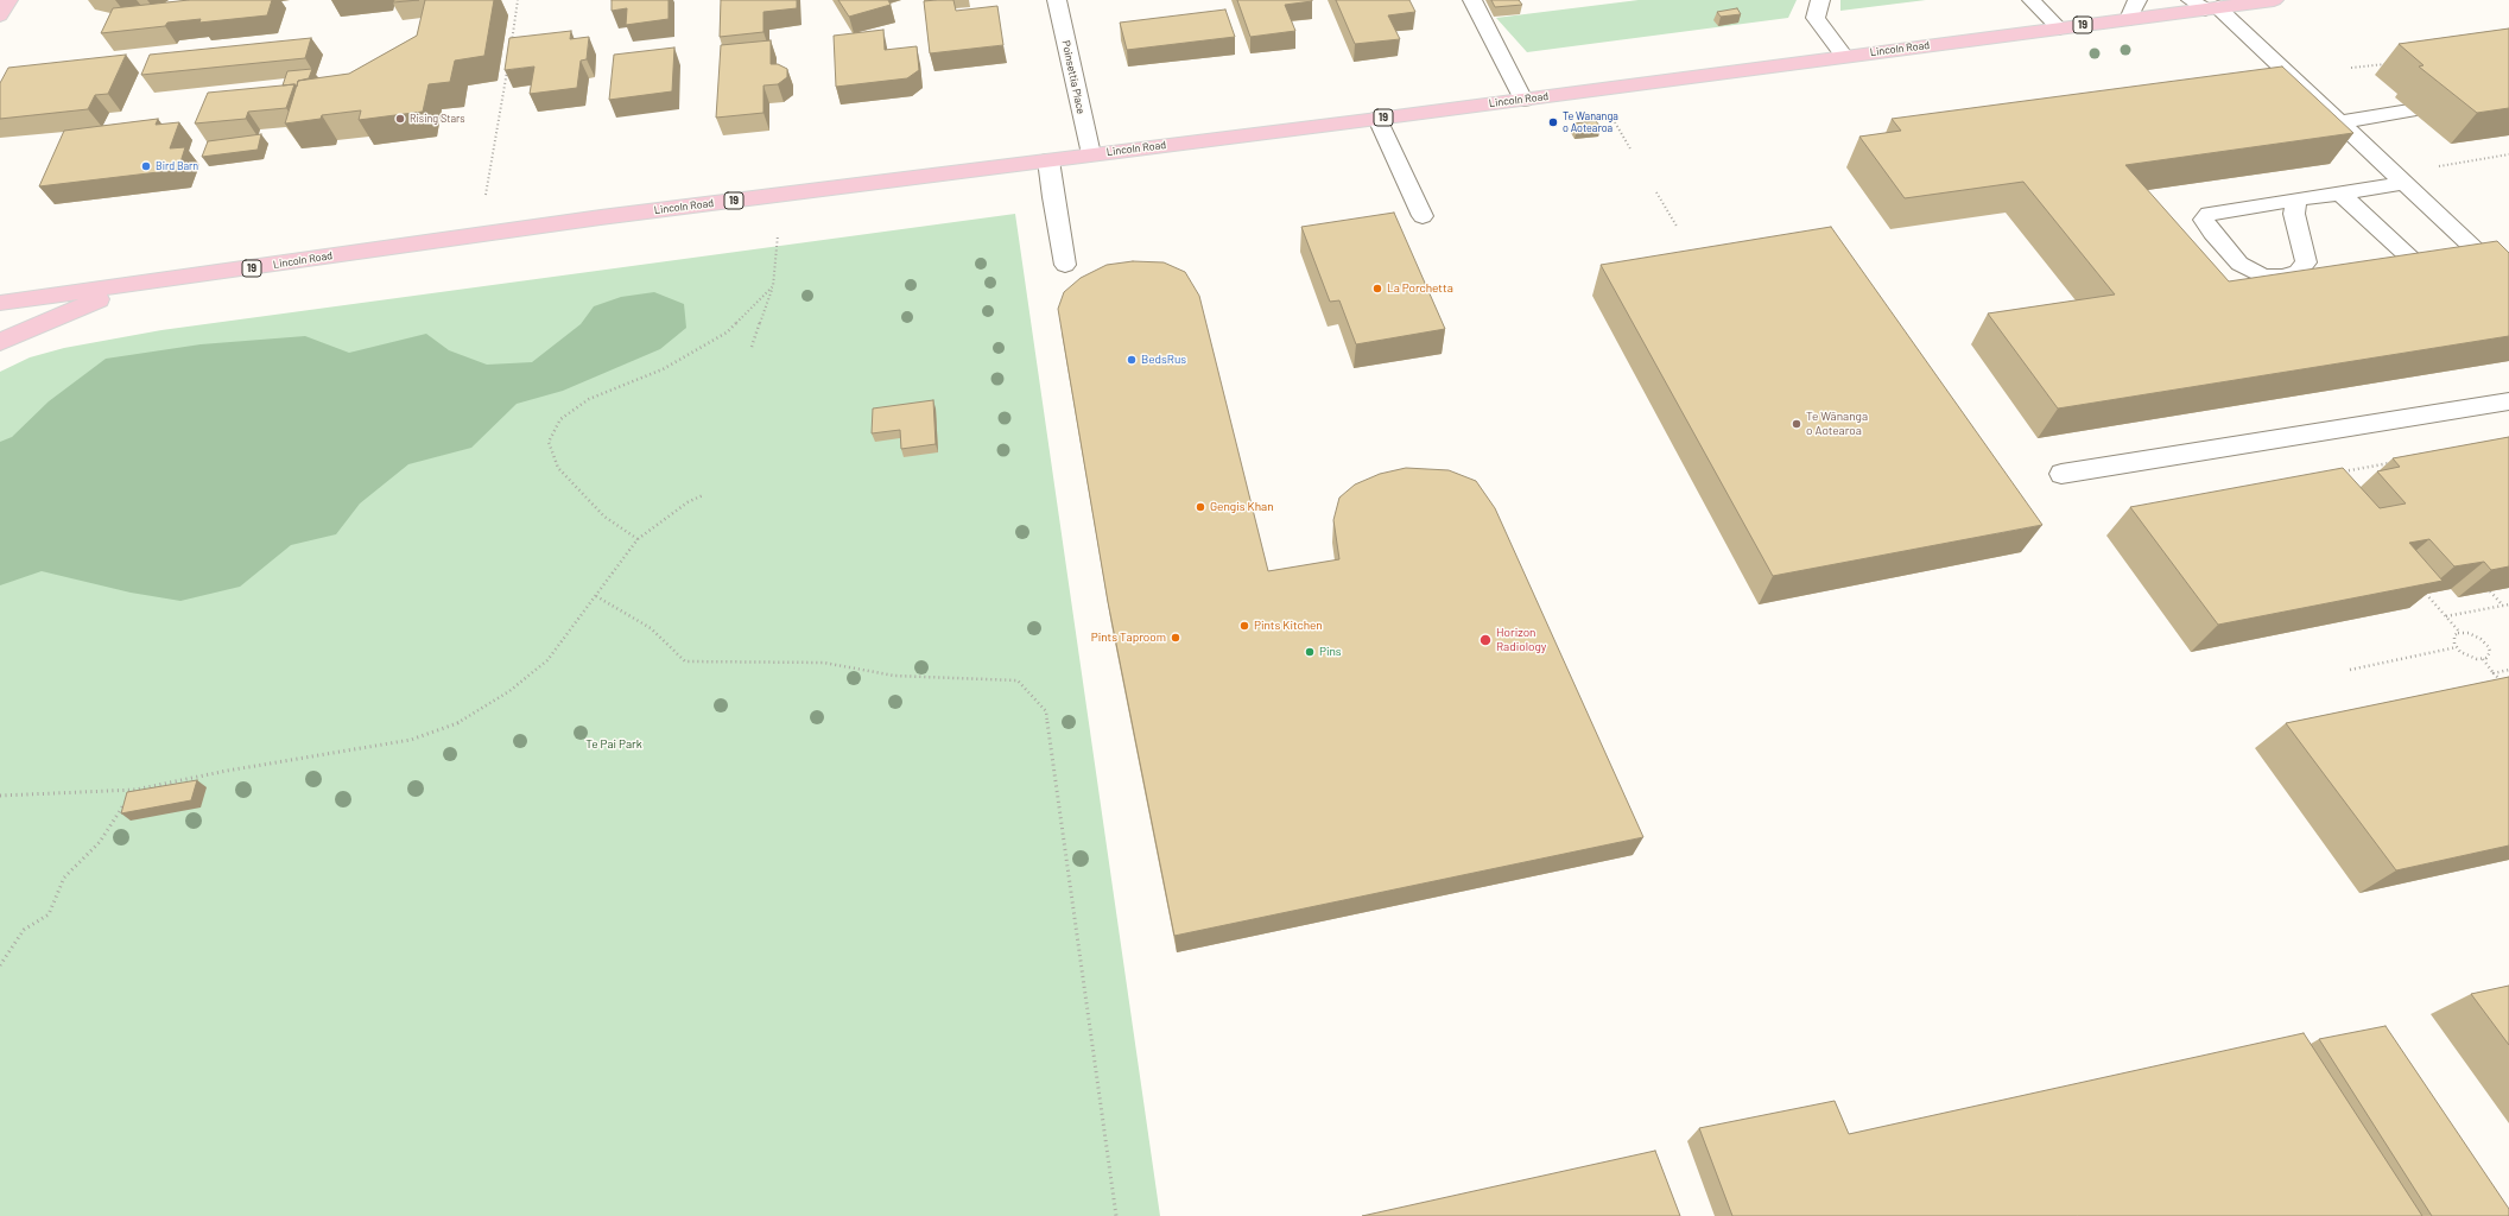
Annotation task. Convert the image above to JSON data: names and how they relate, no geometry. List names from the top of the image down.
{
  "streets": {
    "main road": ["19", "Lincoln Road"],
    "street": ["Poinsettia Place"]
  },
  "crossings": [
    ["Lincoln Road", "Poinsettia Place"]
  ],
  "parks": ["Te Pai Park"],
  "places": [
    "Rising Stars",
    "Te Wananga o Aotearoa",
    "Bird Barn",
    "La Porchetta",
    "BedsRus",
    "Te Wānanga o Aotearoa",
    "Gengis Khan",
    "Pints Kitchen",
    "Pints Taproom",
    "Horizon Radiology",
    "Pins"
  ]
}
